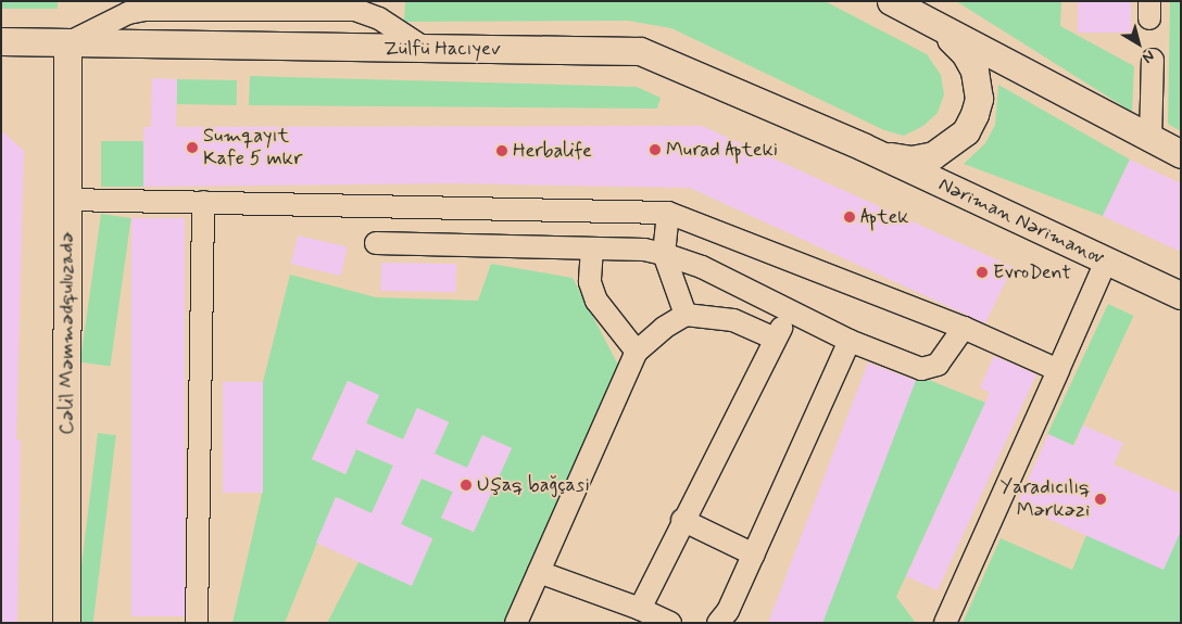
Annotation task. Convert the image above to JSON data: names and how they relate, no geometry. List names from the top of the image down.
{
  "streets": {
    "main road": ["Zülfü Hacıyev", "Nəriman Nərimanov", "Cəlil Məmmədquluzadə"]
  },
  "crossings": [
    ["Zülfü Hacıyev", "Nəriman Nərimanov"],
    ["Zülfü Hacıyev", "Cəlil Məmmədquluzadə"]
  ],
  "places": [
    "Sumqayıt Kafe 5 mkr",
    "Murad Apteki",
    "Herbalife",
    "Aptek",
    "EvroDent",
    "Uşaq bağçasi",
    "Yaradıcılıq Mərkəzi"
  ],
  "north": "bottom right"
}
